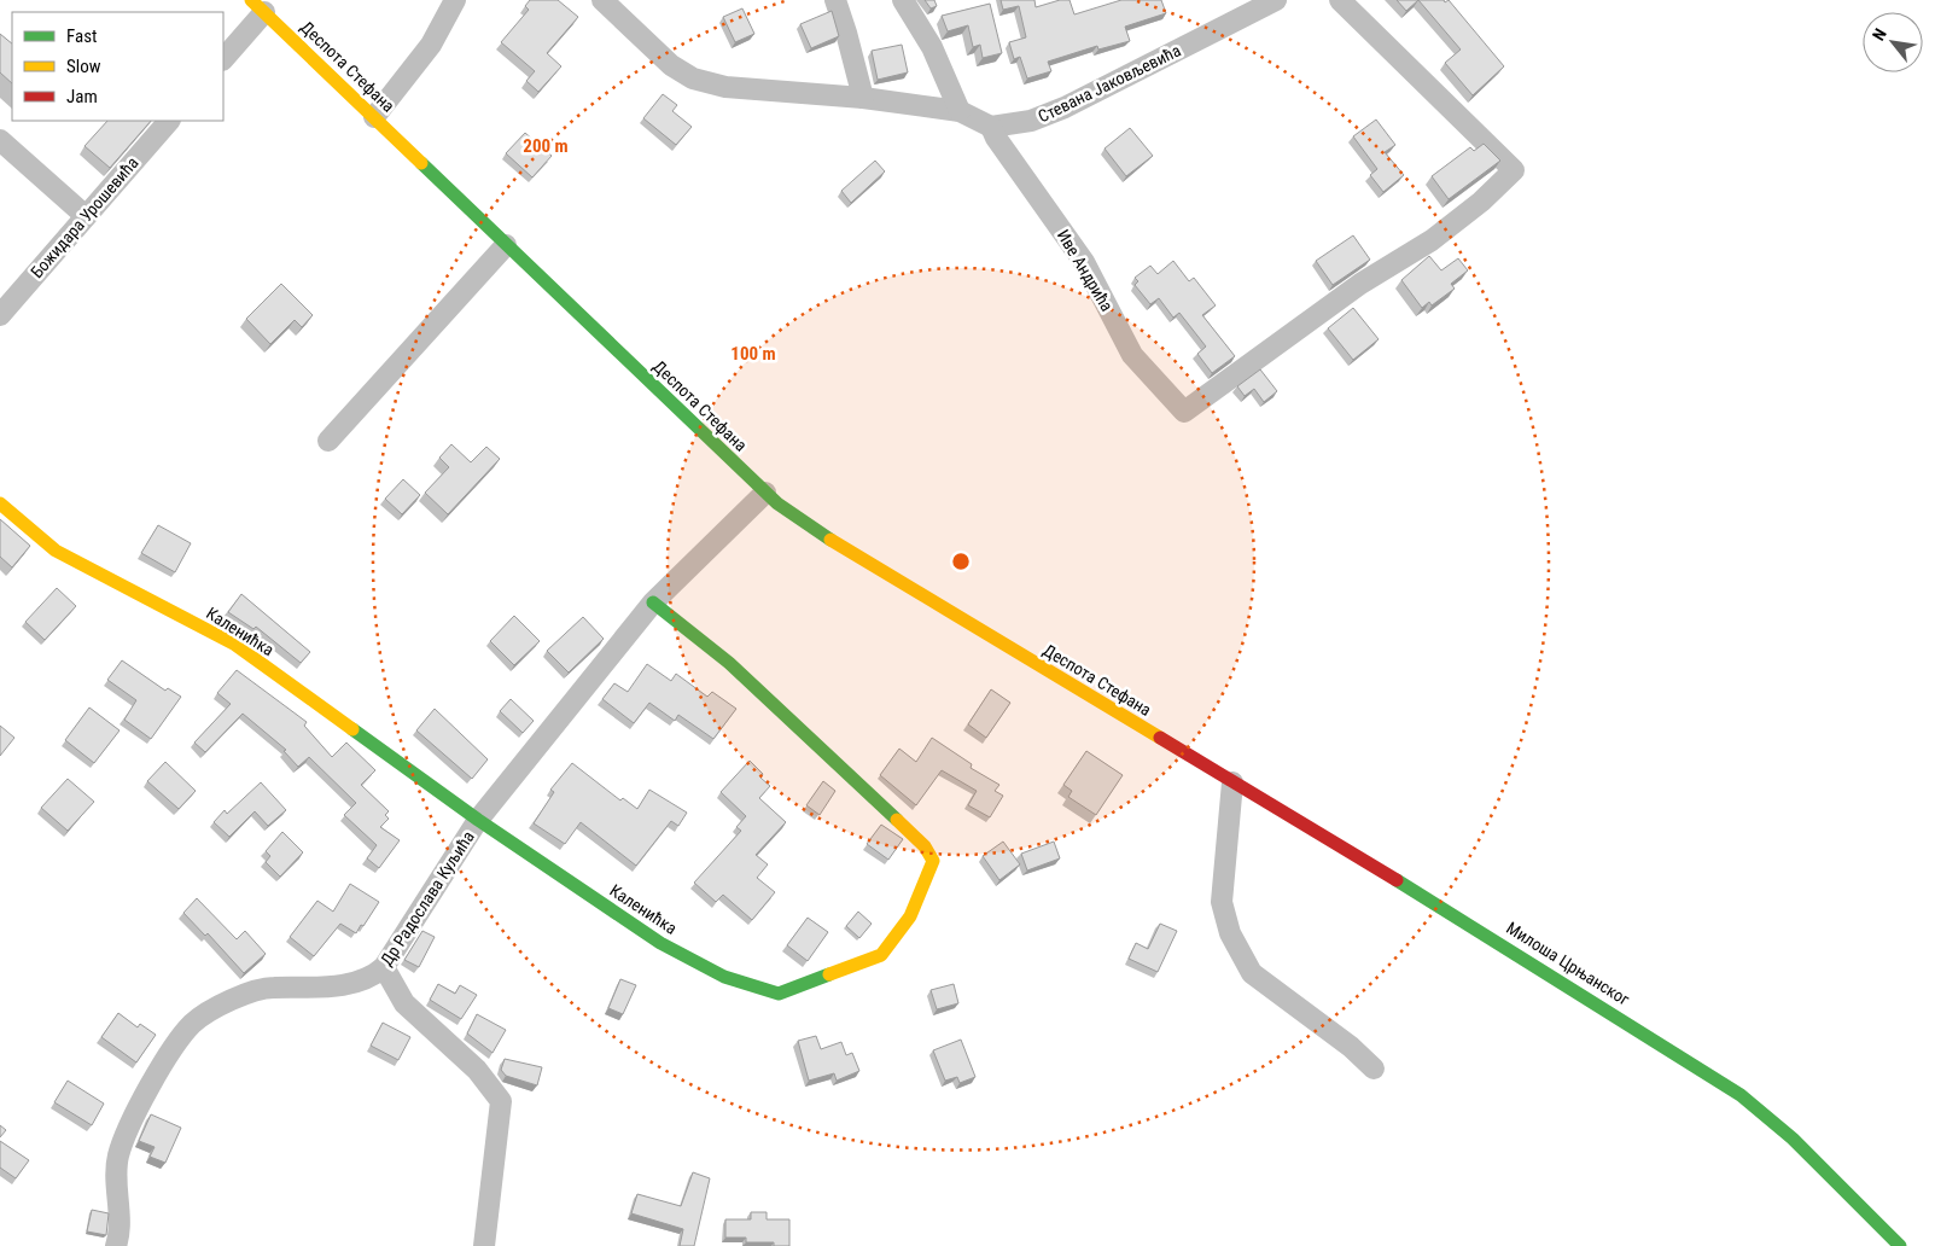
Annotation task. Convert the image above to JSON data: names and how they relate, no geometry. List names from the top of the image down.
{
  "streets": {
    "main road": ["Деспота Стефана", "Каленићка", "Милоша Црњанског"],
    "street": [
      "Стевана Јаковљевића",
      "Божидара Урошевића",
      "Иве Андрића",
      "Др Радослава Куљића"
    ]
  },
  "crossings": [
    ["Деспота Стефана", "Др Радослава Куљића"],
    ["Деспота Стефана", "Милоша Црњанског"],
    ["Стевана Јаковљевића", "Иве Андрића"],
    ["Каленићка", "Др Радослава Куљића"]
  ],
  "legend": ["Fast", "Slow", "Jam"],
  "north": "top left",
  "rings": ["200 m", "100 m"]
}
